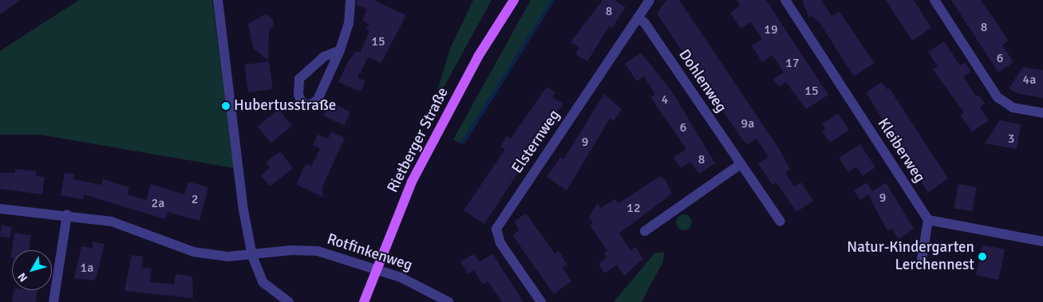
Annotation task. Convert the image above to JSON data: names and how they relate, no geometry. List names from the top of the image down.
{
  "streets": {
    "main road": ["Rietberger Straße"],
    "street": [
      "Dohlenweg",
      "Elsternweg",
      "Kleiberweg",
      "Rotfinkenweg"
    ]
  },
  "crossings": [
    ["Dohlenweg", "Elsternweg"]
  ],
  "places": ["Hubertusstraße", "Natur-Kindergarten Lerchennest"],
  "house_numbers": [
    "8",
    "8",
    "19",
    "15",
    "6",
    "17",
    "4a",
    "15",
    "4",
    "9a",
    "6",
    "3",
    "9",
    "8",
    "9",
    "2",
    "2a",
    "12",
    "1a"
  ],
  "north": "bottom left"
}
